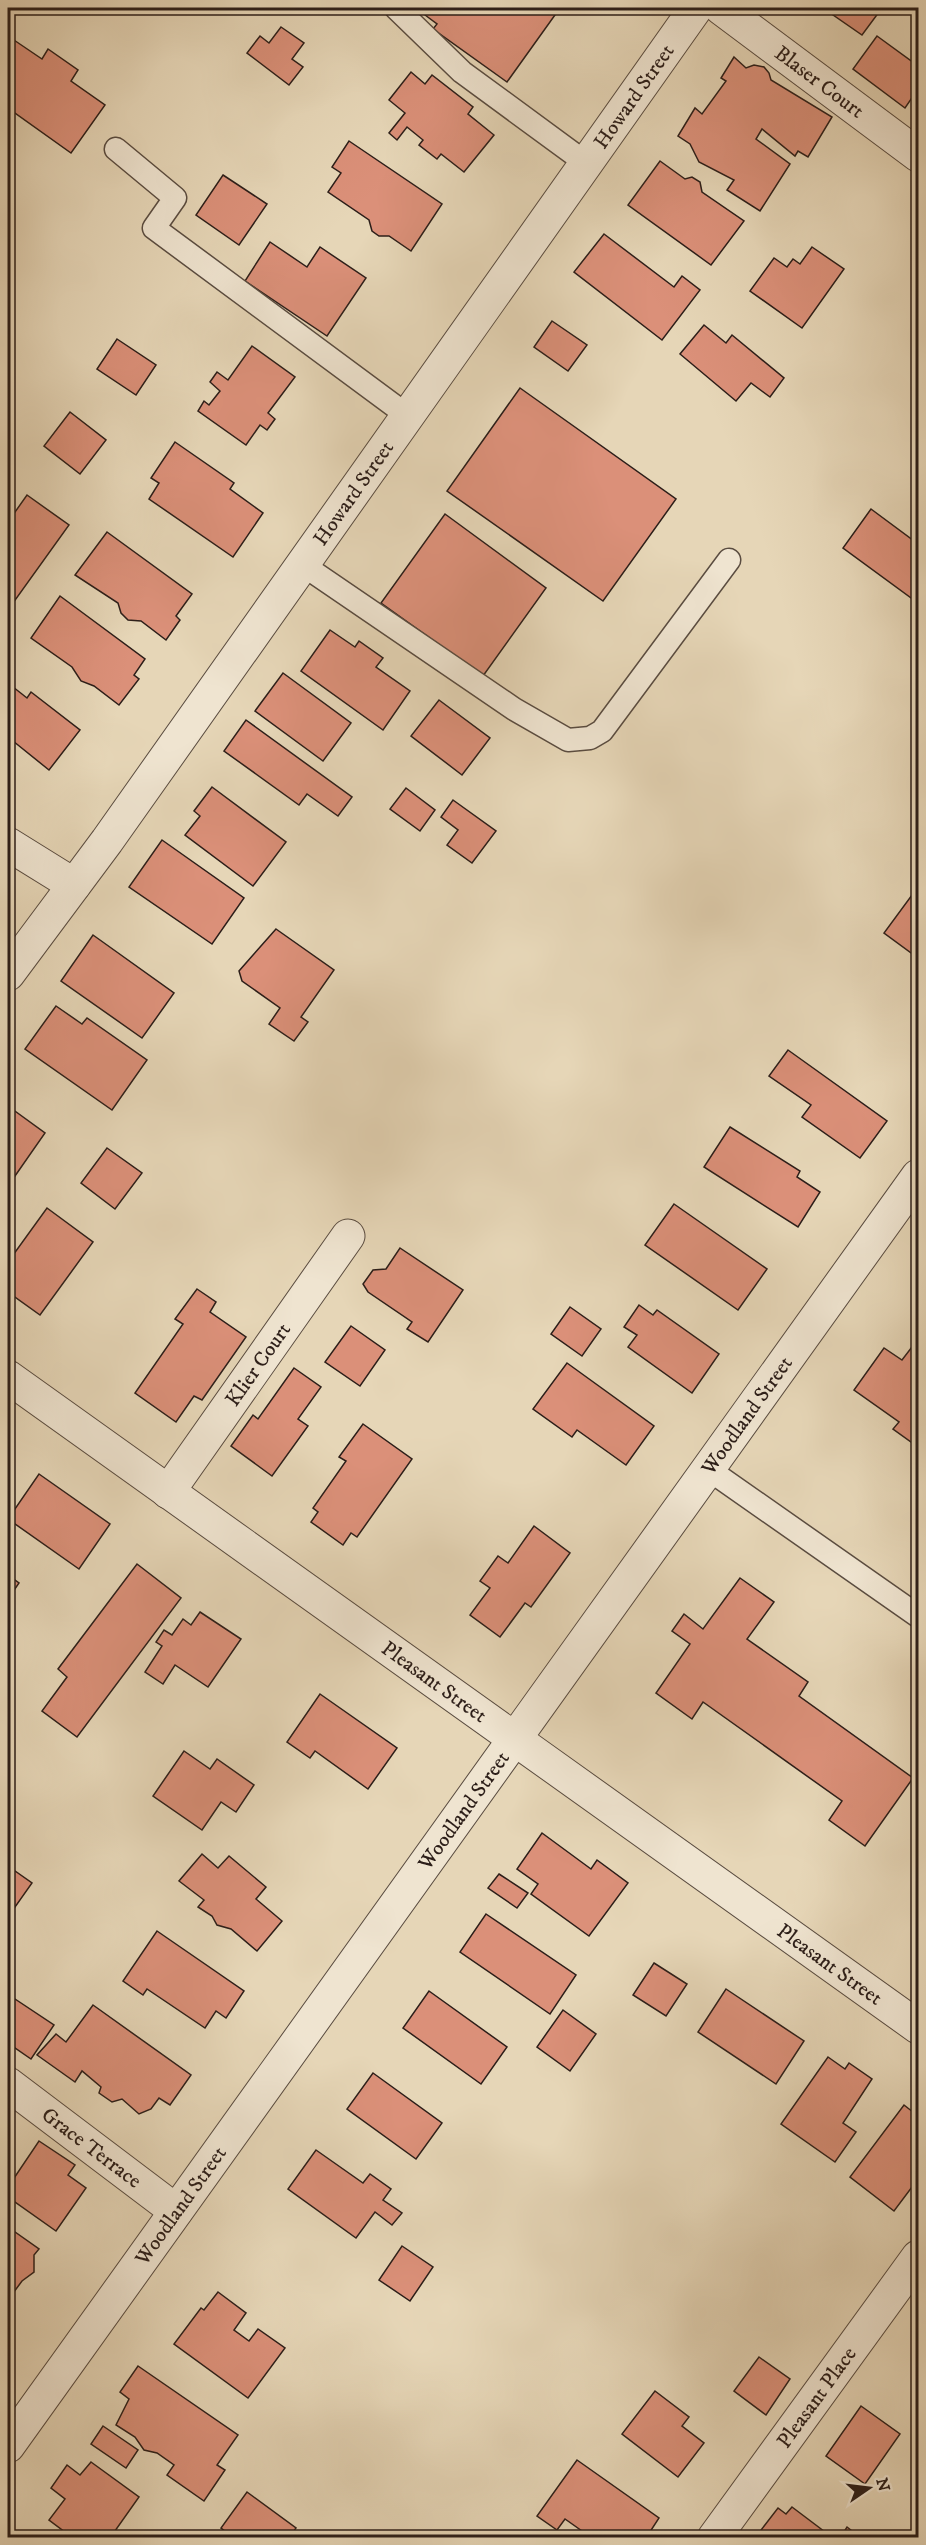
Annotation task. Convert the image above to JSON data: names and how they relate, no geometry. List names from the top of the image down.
{
  "streets": {
    "street": [
      "Blaser Court",
      "Howard Street",
      "Klier Court",
      "Woodland Street",
      "Pleasant Street",
      "Grace Terrace",
      "Pleasant Place"
    ]
  },
  "crossings": [
    ["Klier Court", "Pleasant Street"],
    ["Woodland Street", "Pleasant Street"],
    ["Woodland Street", "Grace Terrace"]
  ],
  "north": "right"
}
